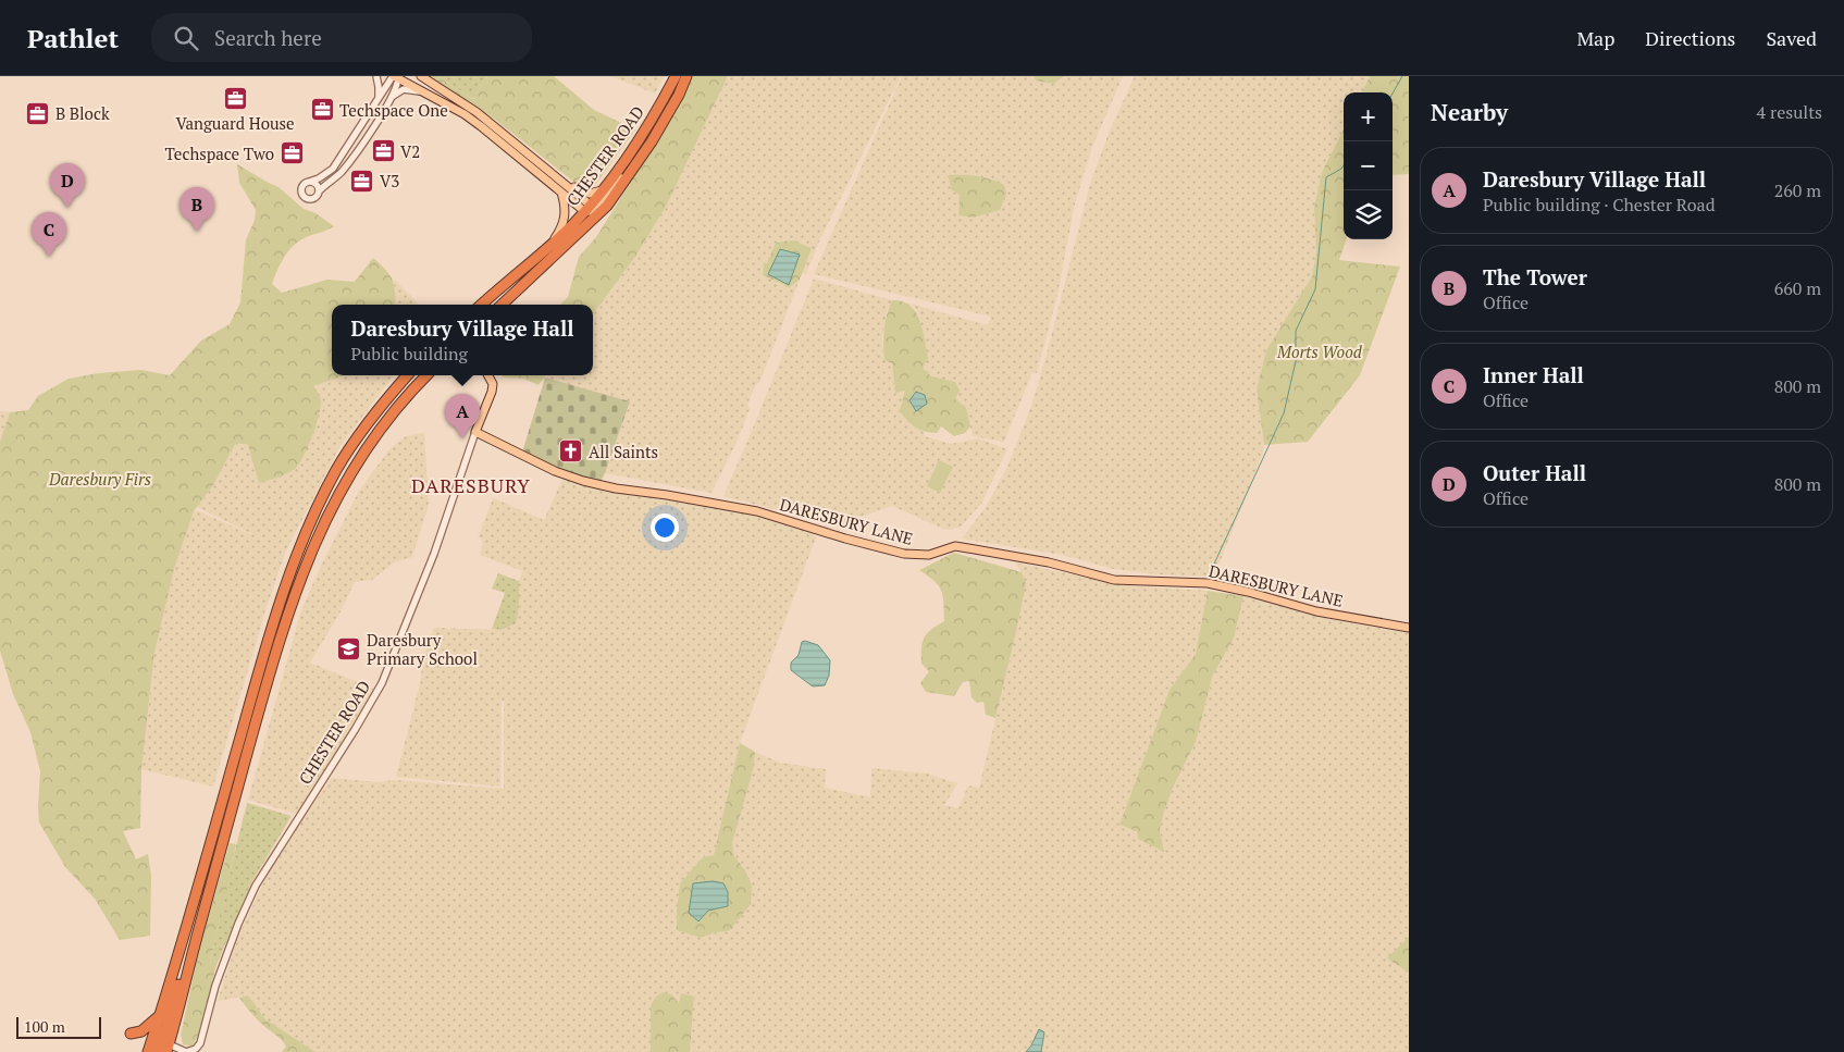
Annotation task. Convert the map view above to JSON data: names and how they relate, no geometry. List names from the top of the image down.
{
  "streets": {
    "highway": ["CHESTER ROAD"],
    "main road": ["DARESBURY LANE"]
  },
  "crossings": [
    ["CHESTER ROAD", "DARESBURY LANE"]
  ],
  "districts": ["DARESBURY"],
  "parks": ["Morts Wood", "Daresbury Firs"],
  "places": {
    "office": [
      "Vanguard House",
      "Techspace One",
      "B Block",
      "V2",
      "Techspace Two",
      "V3"
    ],
    "church": ["All Saints"],
    "school or university": ["Daresbury Primary School"]
  },
  "scale_bar": "100 m",
  "page": {
    "header": "Pathlet",
    "search": "Search here",
    "nav": ["Map", "Directions", "Saved"],
    "heading": ["Nearby", "4 results"],
    "map_buttons": ["+", "−"],
    "list": [
      {
        "mark": "A",
        "name": "Daresbury Village Hall",
        "note": "Public building · Chester Road",
        "value": "260 m"
      },
      {
        "mark": "B",
        "name": "The Tower",
        "note": "Office",
        "value": "660 m"
      },
      {
        "mark": "C",
        "name": "Inner Hall",
        "note": "Office",
        "value": "800 m"
      },
      {
        "mark": "D",
        "name": "Outer Hall",
        "note": "Office",
        "value": "800 m"
      }
    ],
    "pins": [
      "D",
      "B",
      "C",
      "A"
    ],
    "popup": ["Daresbury Village Hall", "Public building"],
    "scale": "100 m"
  }
}
